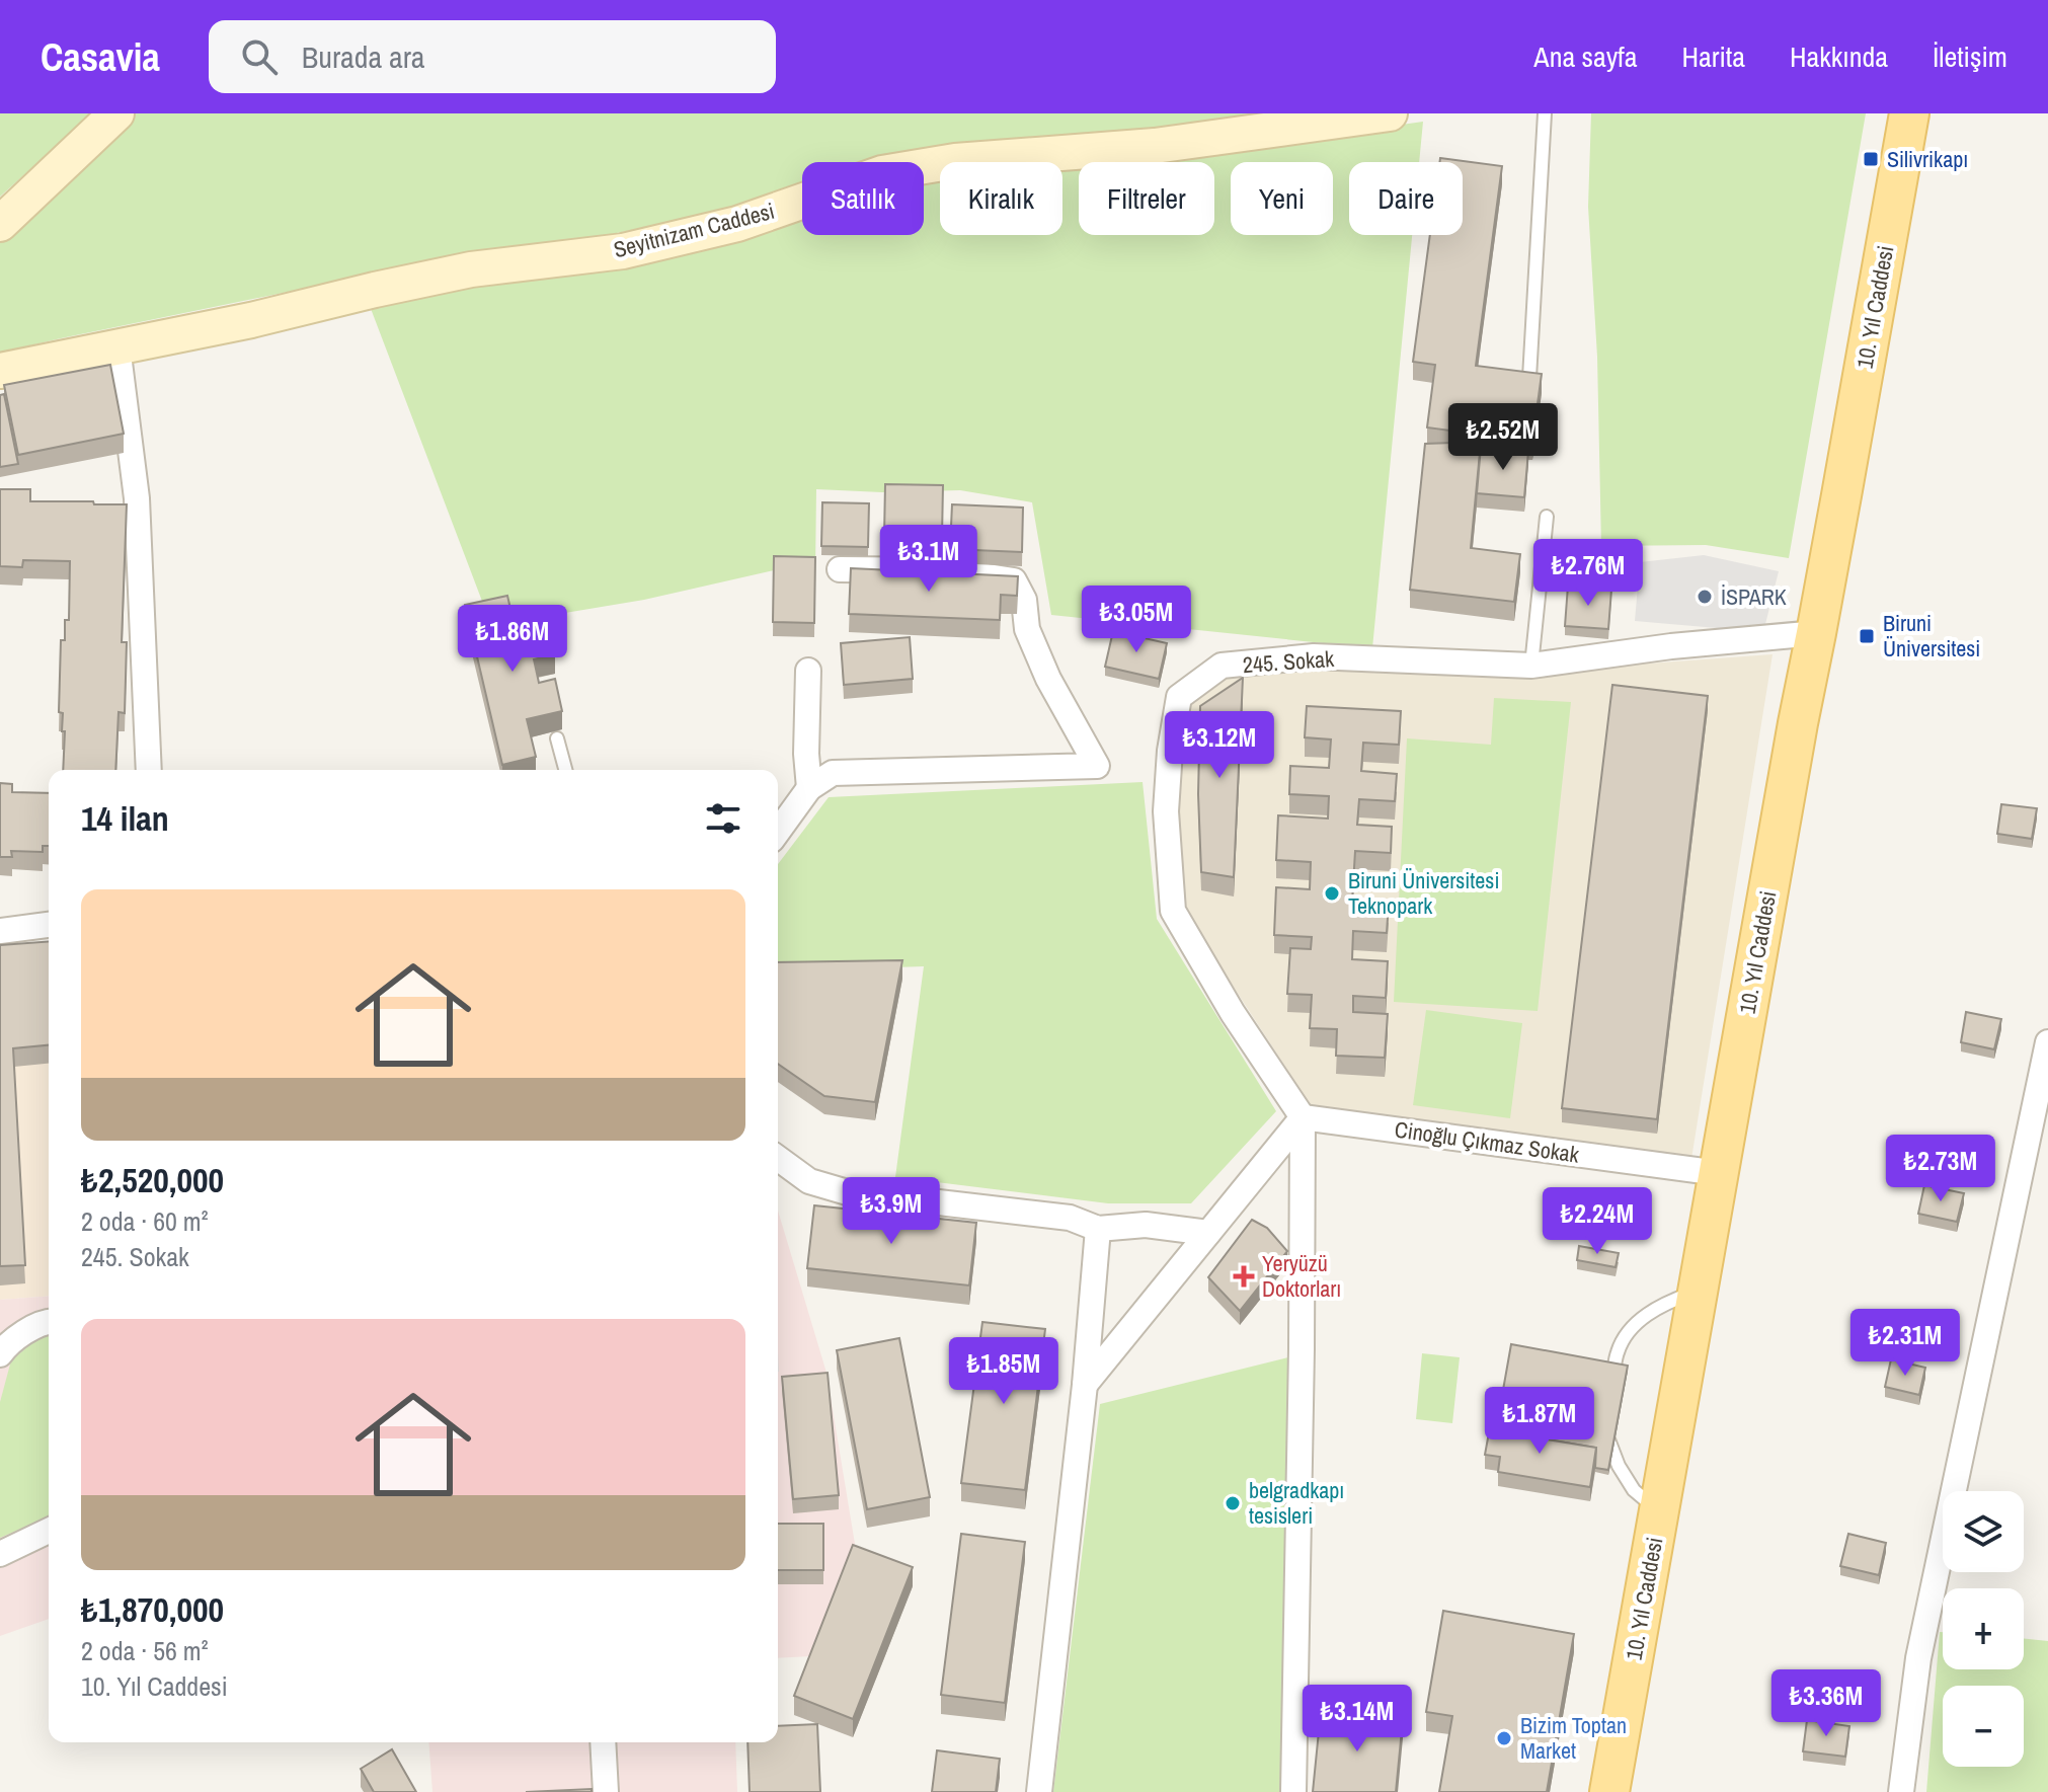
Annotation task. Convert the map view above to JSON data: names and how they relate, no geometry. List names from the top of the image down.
{
  "streets": {
    "main road": ["Seyitnizam Caddesi", "10. Yıl Caddesi"],
    "street": ["245. Sokak", "Cinoğlu Çıkmaz Sokak"]
  },
  "crossings": [
    ["10. Yıl Caddesi", "245. Sokak"],
    ["10. Yıl Caddesi", "Cinoğlu Çıkmaz Sokak"],
    ["245. Sokak", "Cinoğlu Çıkmaz Sokak"]
  ],
  "places": {
    "transit": ["Silivrikapı", "Biruni Üniversitesi"],
    "other": [
      "İSPARK",
      "Biruni Üniversitesi Teknopark",
      "belgradkapı tesisleri",
      "Bizim Toptan Market"
    ],
    "health": ["Yeryüzü Doktorları"]
  },
  "page": {
    "header": "Casavia",
    "search": "Burada ara",
    "nav": [
      "Ana sayfa",
      "Harita",
      "Hakkında",
      "İletişim"
    ],
    "chip": [
      "Satılık",
      "Kiralık",
      "Filtreler",
      "Yeni",
      "Daire"
    ],
    "price": [
      "₺2.52M",
      "₺3.1M",
      "₺2.76M",
      "₺3.05M",
      "₺1.86M",
      "₺3.12M",
      "₺2.73M",
      "₺3.9M",
      "₺2.24M",
      "₺2.31M",
      "₺1.85M",
      "₺1.87M",
      "₺3.36M",
      "₺3.14M"
    ],
    "heading": "14 ilan",
    "list": [
      {
        "name": "₺2,520,000",
        "note": "2 oda · 60 m² · 245. Sokak"
      },
      {
        "name": "₺1,870,000",
        "note": "2 oda · 56 m² · 10. Yıl Caddesi"
      }
    ],
    "map_buttons": ["+", "−"]
  }
}
